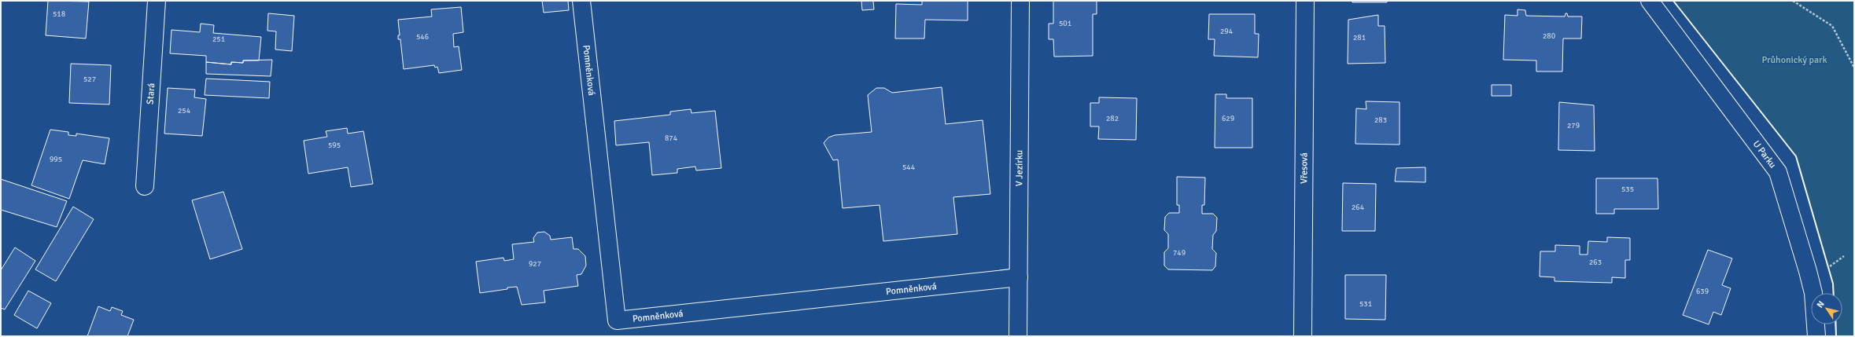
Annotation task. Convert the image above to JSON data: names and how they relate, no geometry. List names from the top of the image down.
{
  "streets": {
    "street": [
      "Pomněnková",
      "Stará",
      "U Parku",
      "Vřesová",
      "V Jezírku"
    ]
  },
  "crossings": [
    ["Pomněnková", "V Jezírku"]
  ],
  "parks": ["Průhonický park"],
  "house_numbers": [
    "518",
    "501",
    "294",
    "280",
    "546",
    "281",
    "251",
    "527",
    "254",
    "282",
    "629",
    "283",
    "279",
    "874",
    "595",
    "995",
    "544",
    "535",
    "264",
    "749",
    "263",
    "927",
    "639",
    "531"
  ],
  "north": "top left"
}
